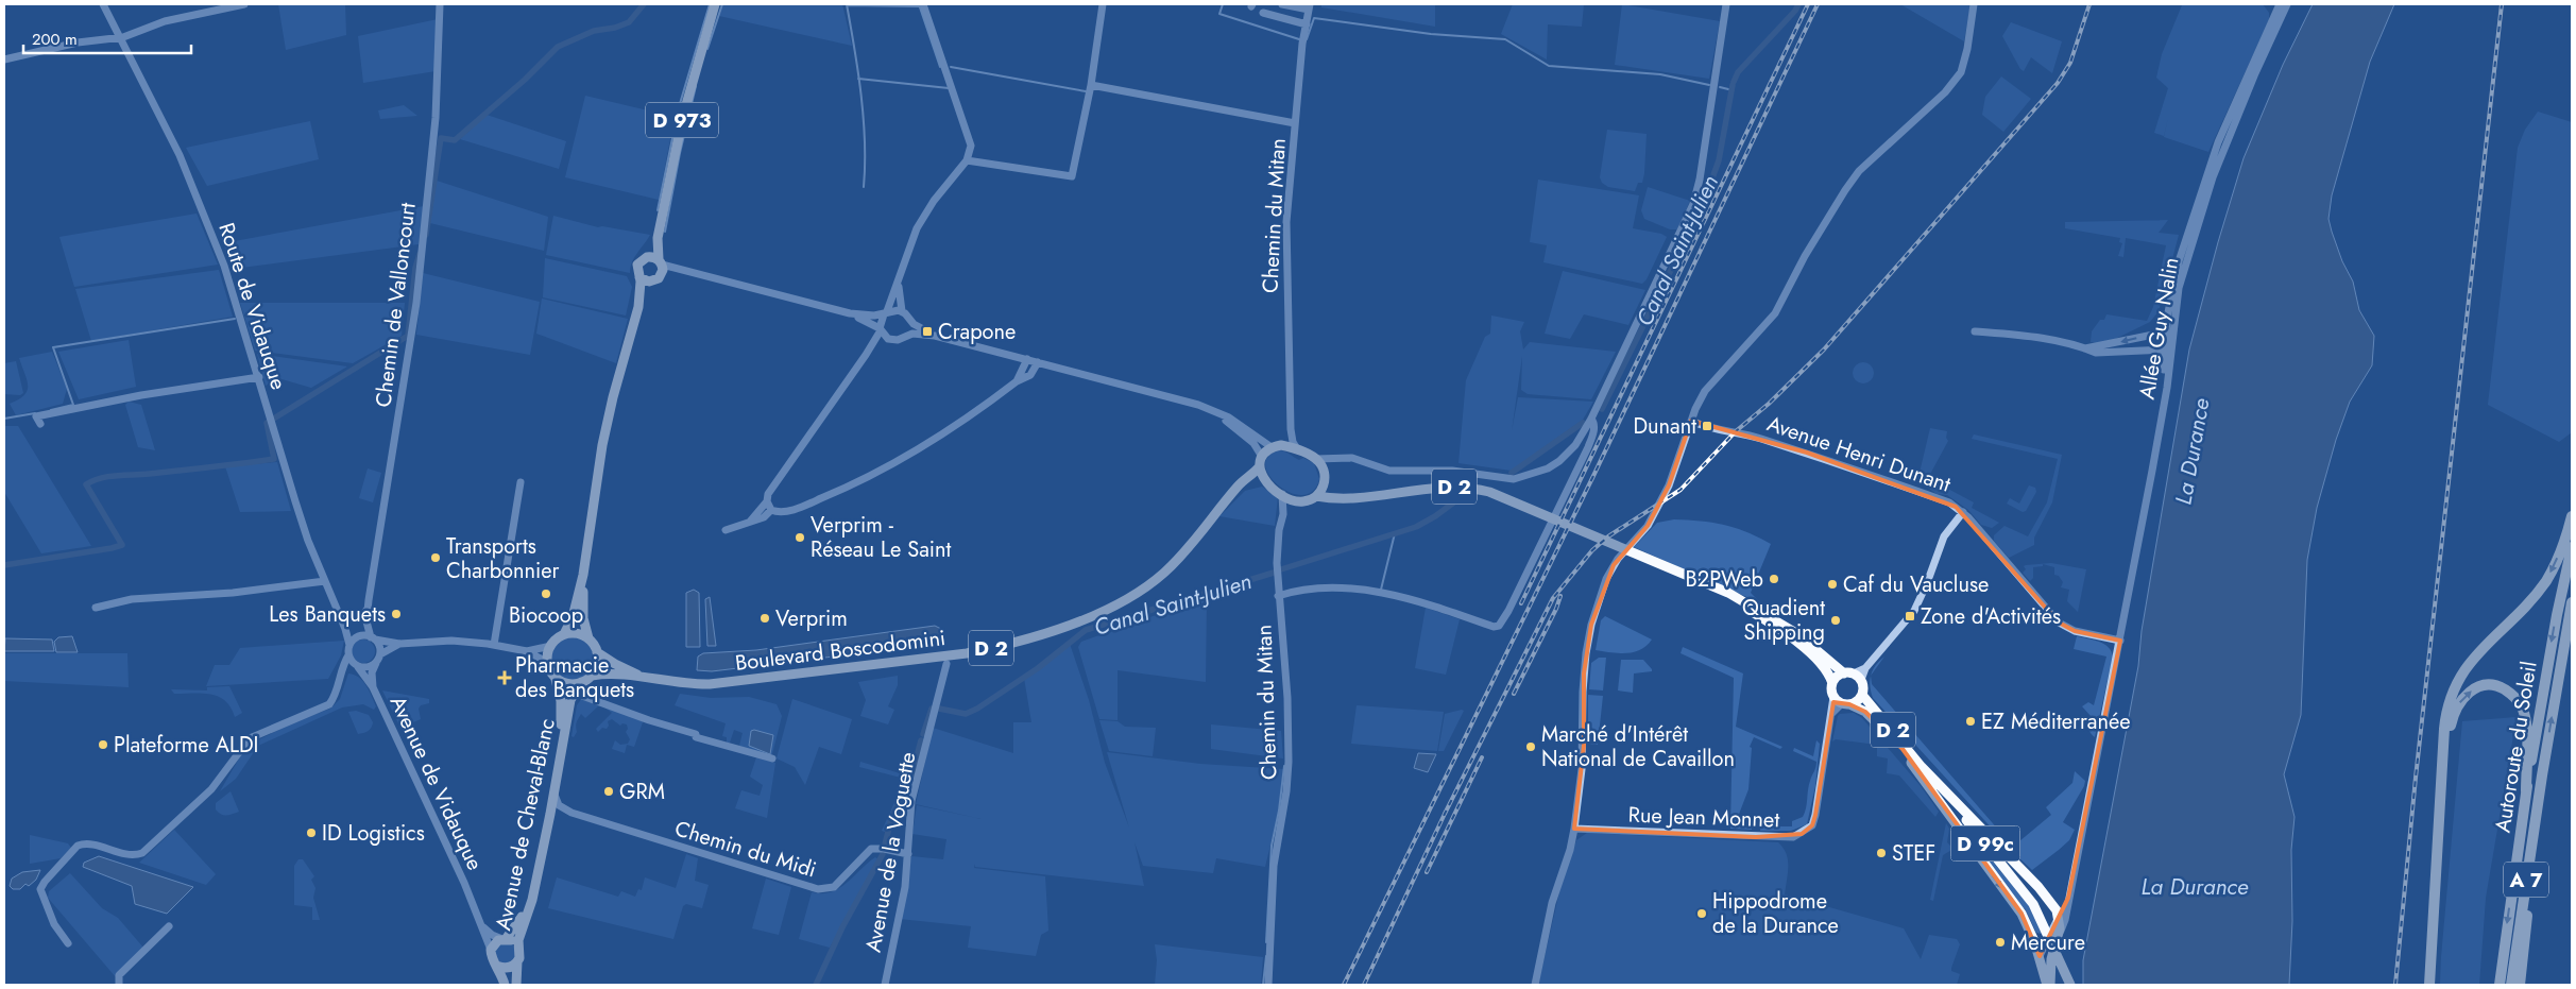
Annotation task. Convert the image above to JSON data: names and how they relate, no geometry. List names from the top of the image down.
{
  "streets": {
    "highway": ["Autoroute du Soleil", "A 7"],
    "main road": [
      "D 973",
      "D 2",
      "Boulevard Boscodomini",
      "Avenue de Cheval-Blanc",
      "D 99c"
    ],
    "street": [
      "Chemin du Mitan",
      "Chemin de Valloncourt",
      "Route de Vidauque",
      "Allée Guy Nalin",
      "Avenue Henri Dunant",
      "Avenue de Vidauque",
      "Rue Jean Monnet",
      "Chemin du Midi",
      "Avenue de la Voguette"
    ]
  },
  "crossings": [
    ["Chemin du Mitan", "D 2"],
    ["Chemin du Mitan", "Boulevard Boscodomini"],
    ["Chemin de Valloncourt", "Route de Vidauque"],
    ["Chemin de Valloncourt", "Avenue de Vidauque"],
    ["Route de Vidauque", "Avenue de Vidauque"],
    ["D 2", "Boulevard Boscodomini"],
    ["D 2", "Rue Jean Monnet"],
    ["D 2", "D 99c"],
    ["Boulevard Boscodomini", "Avenue de Cheval-Blanc"],
    ["Avenue de Vidauque", "Avenue de Cheval-Blanc"],
    ["Chemin du Midi", "Avenue de la Voguette"]
  ],
  "water": ["Canal Saint-Julien", "La Durance"],
  "places": {
    "transit": ["Crapone", "Dunant", "Zone d'Activités"],
    "other": [
      "Verprim - Réseau Le Saint",
      "Transports Charbonnier",
      "B2PWeb",
      "Caf du Vaucluse",
      "Biocoop",
      "Les Banquets",
      "Verprim",
      "Quadient Shipping",
      "EZ Méditerranée",
      "Plateforme ALDI",
      "Marché d'Intérêt National de Cavaillon",
      "GRM",
      "ID Logistics",
      "STEF",
      "Hippodrome de la Durance",
      "Mercure"
    ],
    "health": ["Pharmacie des Banquets"]
  },
  "scale_bar": "200 m"
}
